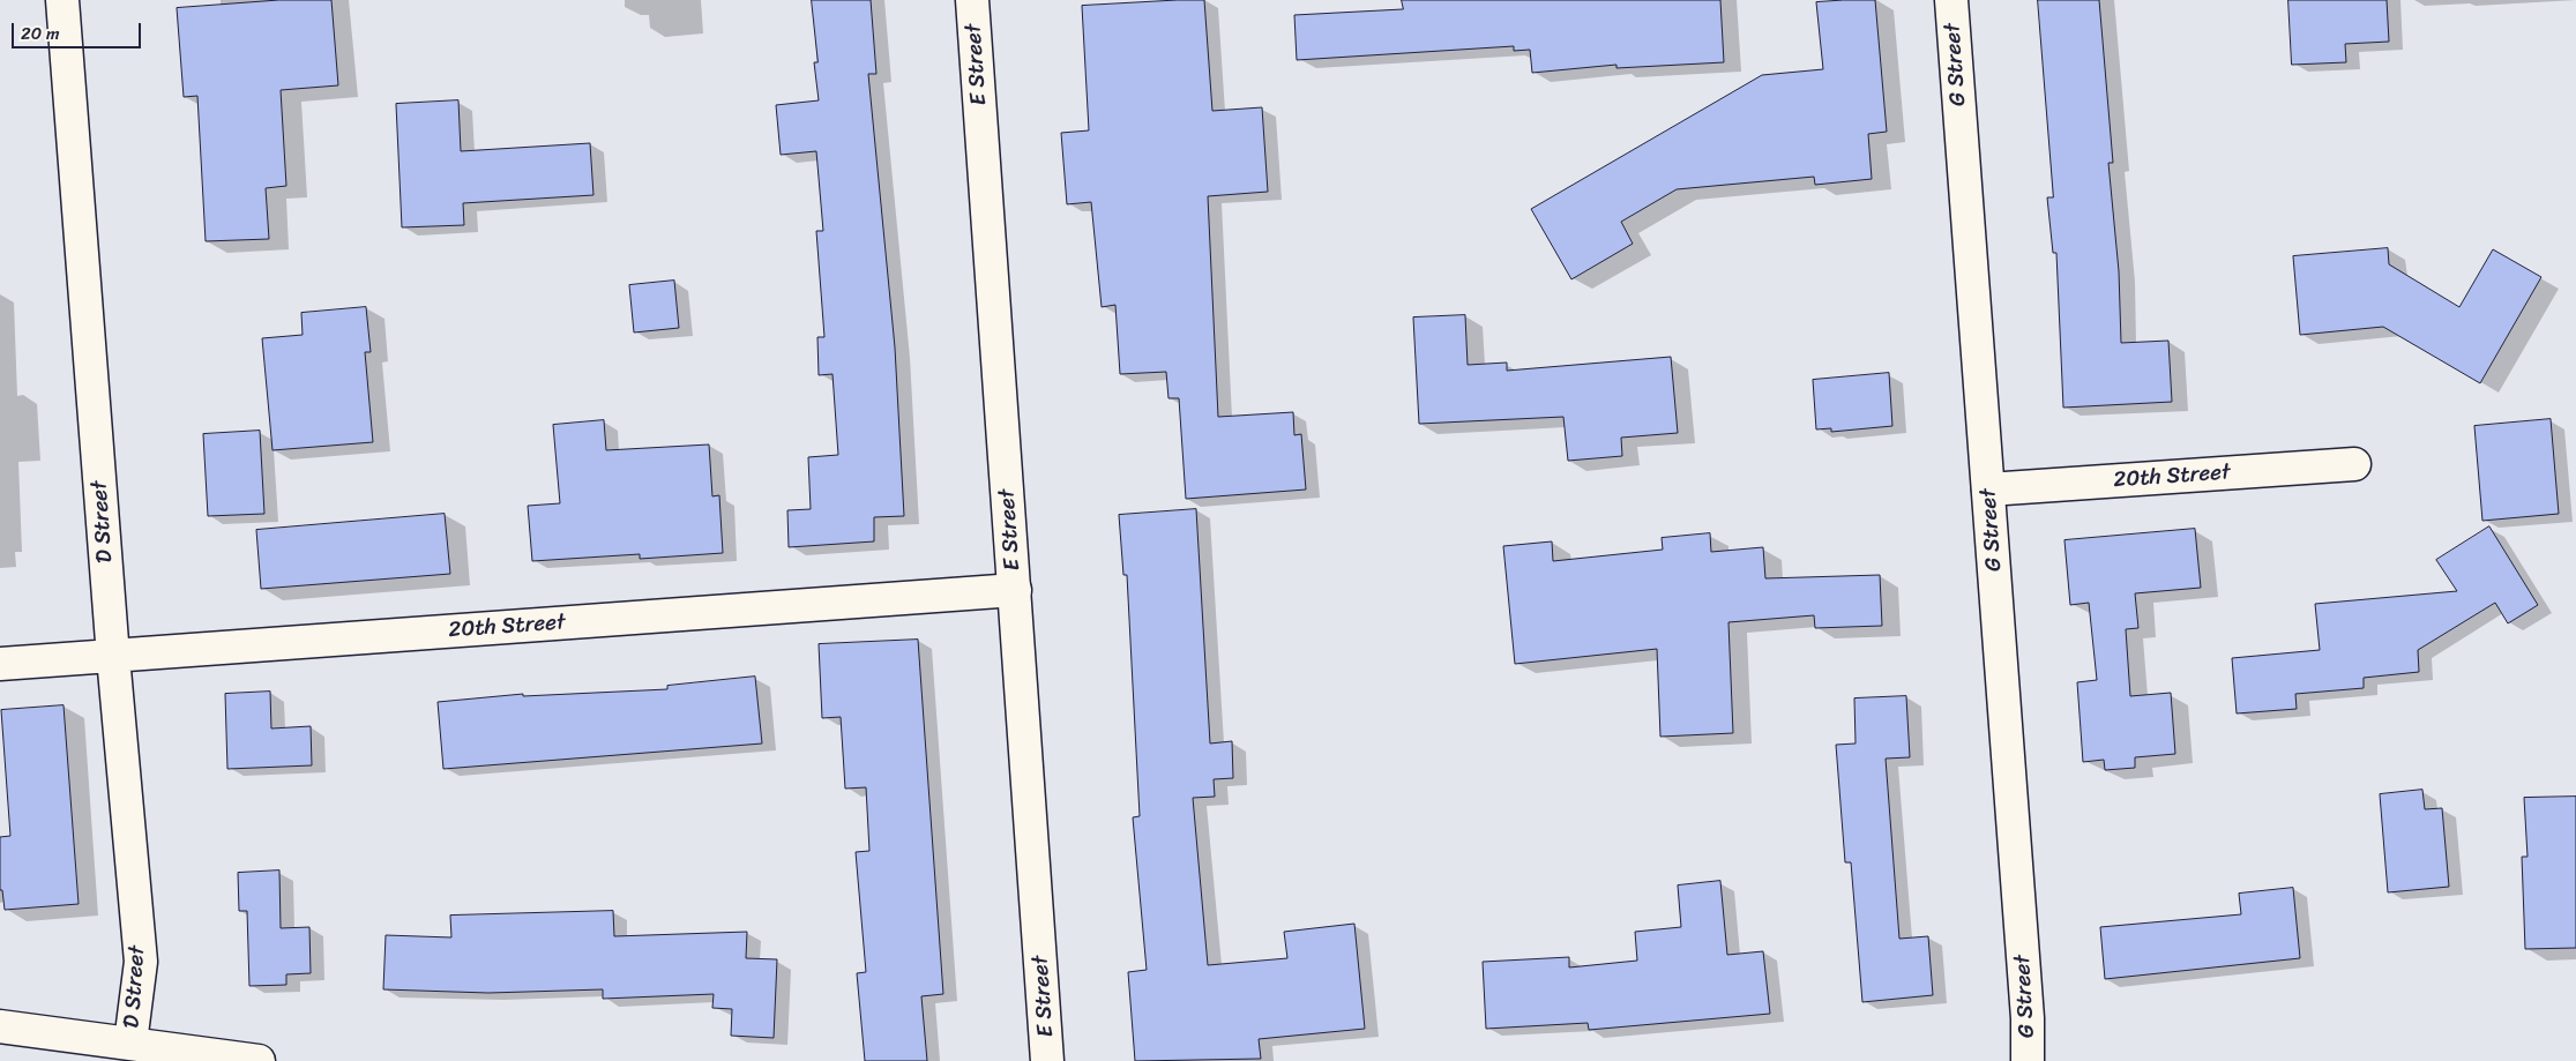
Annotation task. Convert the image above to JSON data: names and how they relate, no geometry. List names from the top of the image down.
{
  "streets": {
    "street": [
      "E Street",
      "G Street",
      "20th Street",
      "D Street"
    ]
  },
  "crossings": [
    ["E Street", "20th Street"],
    ["G Street", "20th Street"],
    ["20th Street", "D Street"]
  ],
  "scale_bar": "20 m"
}
